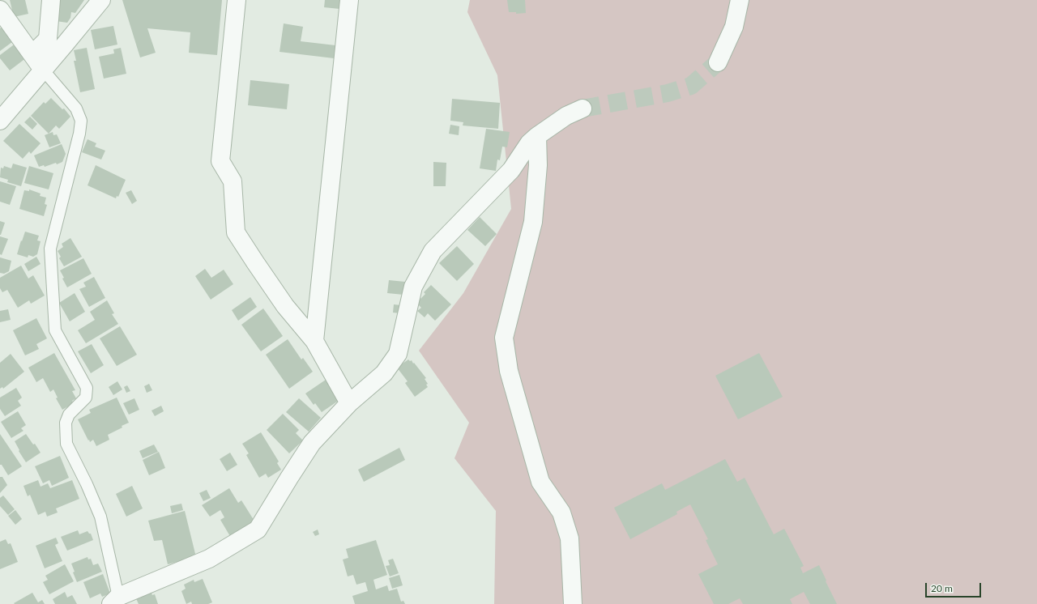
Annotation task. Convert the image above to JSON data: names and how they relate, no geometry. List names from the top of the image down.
{
  "scale_bar": "20 m"
}
